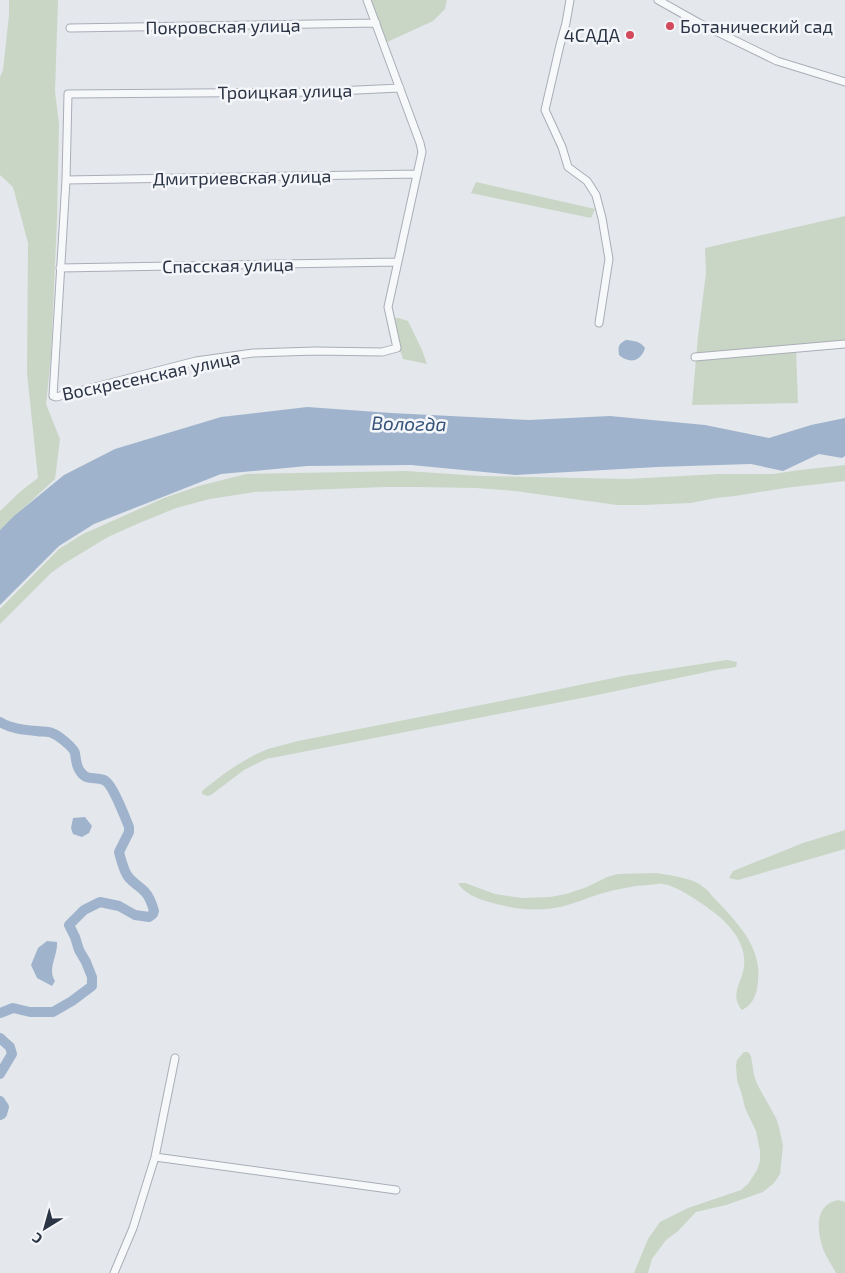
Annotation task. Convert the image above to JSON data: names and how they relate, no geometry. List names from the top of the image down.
{
  "streets": {
    "street": [
      "Покровская улица",
      "Троицкая улица",
      "Дмитриевская улица",
      "Спасская улица",
      "Воскресенская улица"
    ]
  },
  "crossings": [
    ["Троицкая улица", "Дмитриевская улица"],
    ["Спасская улица", "Воскресенская улица"]
  ],
  "water": ["Вологда"],
  "places": ["Ботанический сад", "4САДА"],
  "north": "bottom left"
}
